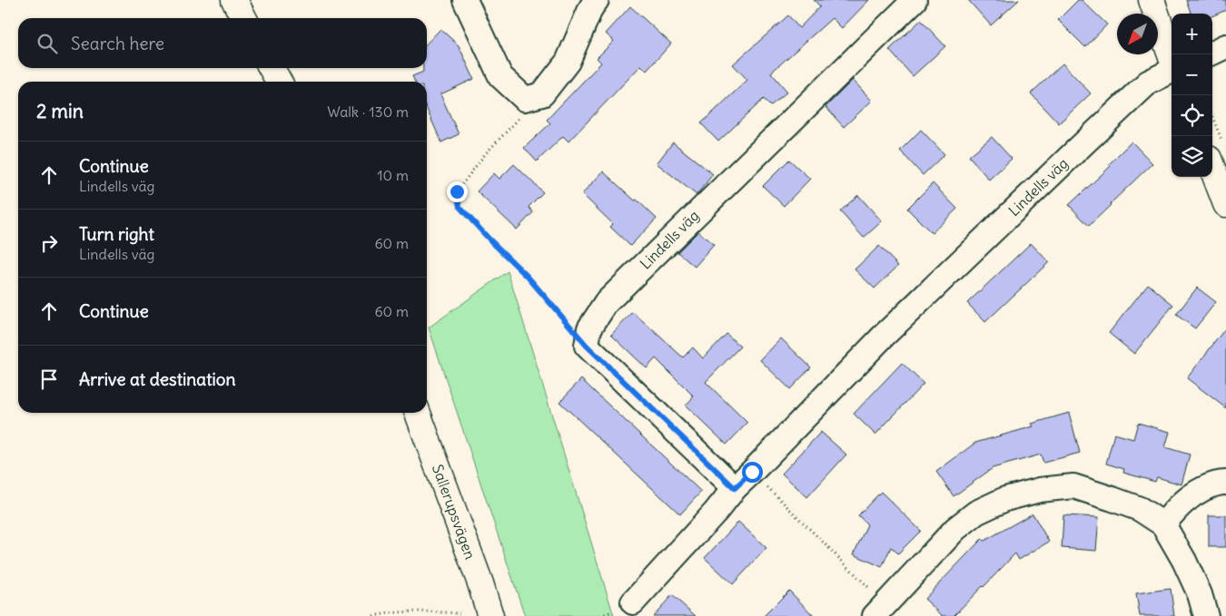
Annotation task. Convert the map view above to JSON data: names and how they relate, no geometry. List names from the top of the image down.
{
  "streets": {
    "main road": ["Sallerupsvägen"],
    "street": ["Lindells väg"]
  },
  "north": "bottom left",
  "page": {
    "map_buttons": ["+", "−"],
    "search": "Search here",
    "heading": ["2 min", "Walk · 130 m"],
    "list": [
      ["Continue", "Lindells väg", "10 m"],
      ["Turn right", "Lindells väg", "60 m"],
      ["Continue", "60 m"],
      "Arrive at destination"
    ]
  }
}
